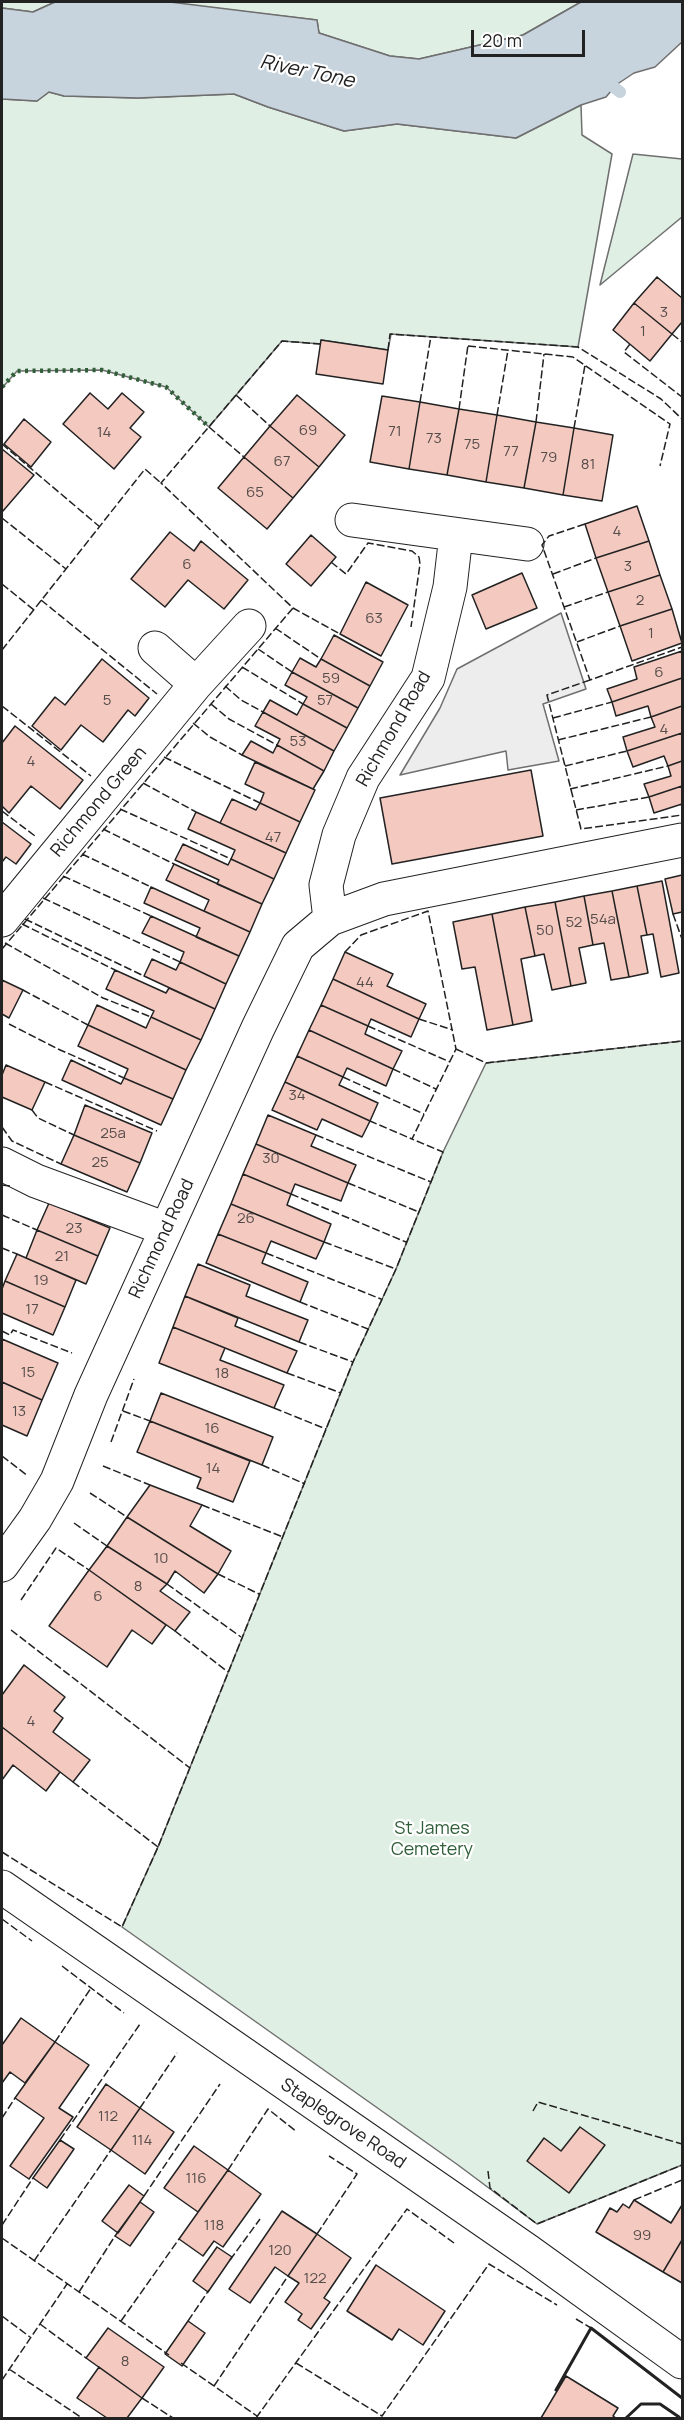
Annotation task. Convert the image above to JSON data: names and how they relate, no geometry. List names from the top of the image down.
{
  "streets": {
    "street": ["Richmond Road", "Richmond Green", "Staplegrove Road"]
  },
  "water": ["River Tone"],
  "parks": ["St James Cemetery"],
  "house_numbers": [
    "3",
    "1",
    "69",
    "71",
    "14",
    "73",
    "75",
    "77",
    "79",
    "67",
    "81",
    "65",
    "4",
    "6",
    "3",
    "2",
    "63",
    "1",
    "6",
    "59",
    "5",
    "57",
    "4",
    "53",
    "4",
    "47",
    "54a",
    "52",
    "50",
    "44",
    "34",
    "25a",
    "30",
    "25",
    "26",
    "23",
    "21",
    "19",
    "17",
    "15",
    "18",
    "13",
    "16",
    "14",
    "10",
    "8",
    "6",
    "4",
    "112",
    "114",
    "116",
    "118",
    "99",
    "120",
    "122",
    "8"
  ],
  "scale_bar": "20 m"
}
